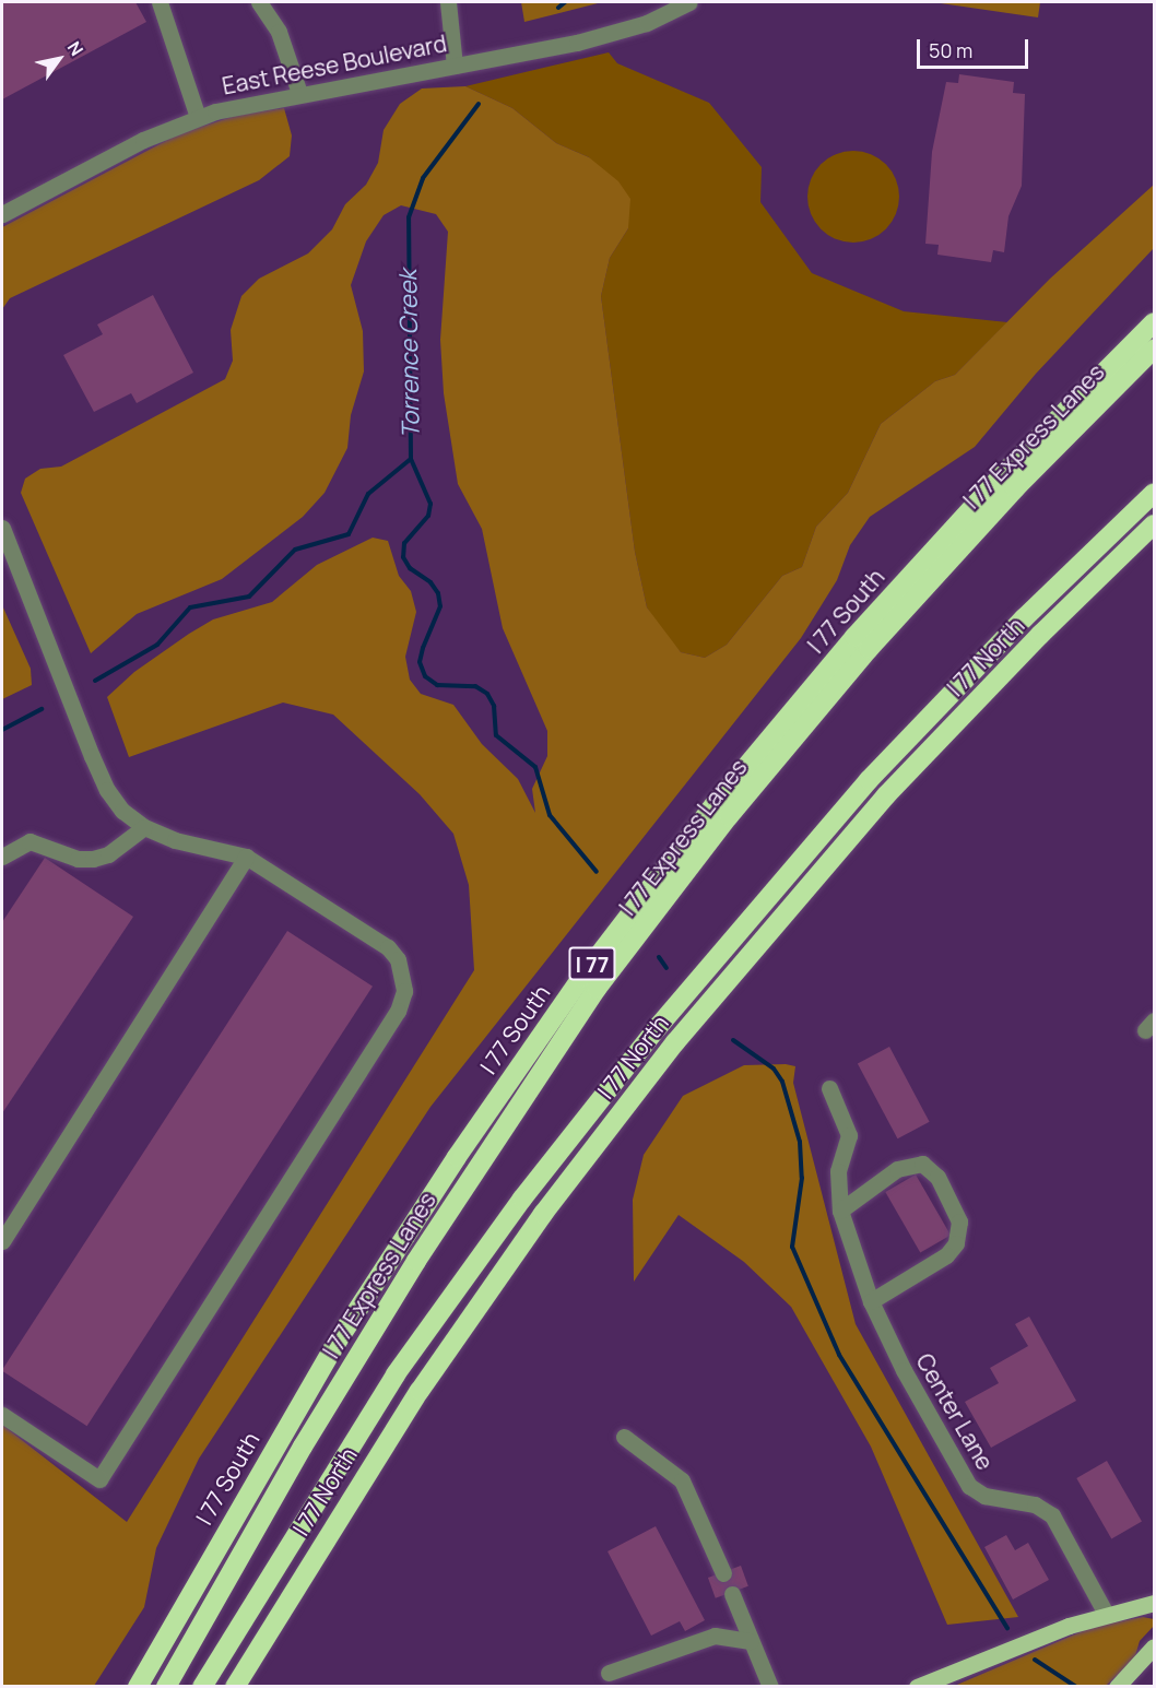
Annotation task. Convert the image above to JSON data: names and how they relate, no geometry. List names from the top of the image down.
{
  "streets": {
    "highway": [
      "I 77 Express Lanes",
      "I 77 South",
      "I 77 North",
      "I 77"
    ],
    "street": ["East Reese Boulevard", "Center Lane"]
  },
  "water": ["Torrence Creek"],
  "scale_bar": "50 m",
  "north": "top right"
}
